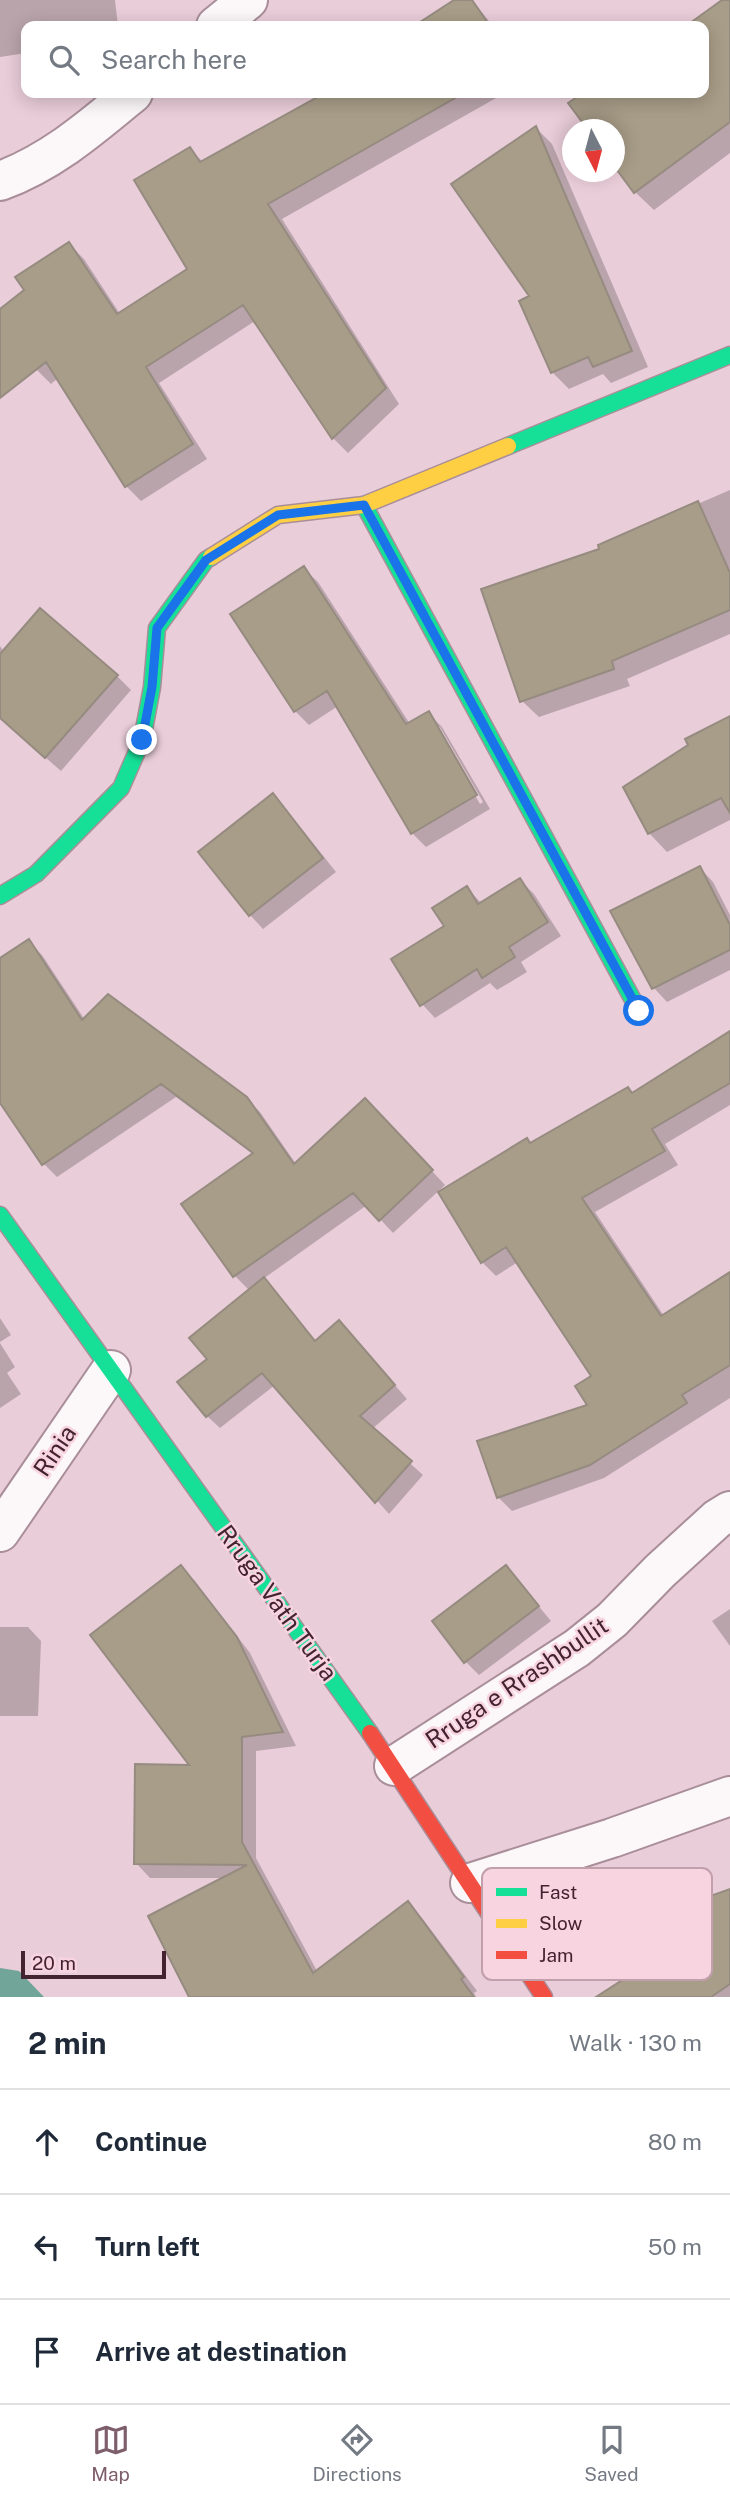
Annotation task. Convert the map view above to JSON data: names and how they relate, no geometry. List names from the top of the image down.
{
  "streets": {
    "street": ["Rinia", "Rruga Vath Turja", "Rruga e Rrashbullit"]
  },
  "crossings": [
    ["Rinia", "Rruga Vath Turja"],
    ["Rruga Vath Turja", "Rruga e Rrashbullit"]
  ],
  "legend": ["Fast", "Slow", "Jam"],
  "scale_bar": "20 m",
  "north": "bottom",
  "page": {
    "search": "Search here",
    "scale": "20 m",
    "heading": ["2 min", "Walk · 130 m"],
    "list": [
      ["Continue", "80 m"],
      ["Turn left", "50 m"],
      "Arrive at destination"
    ],
    "nav": ["Map", "Directions", "Saved"]
  }
}
